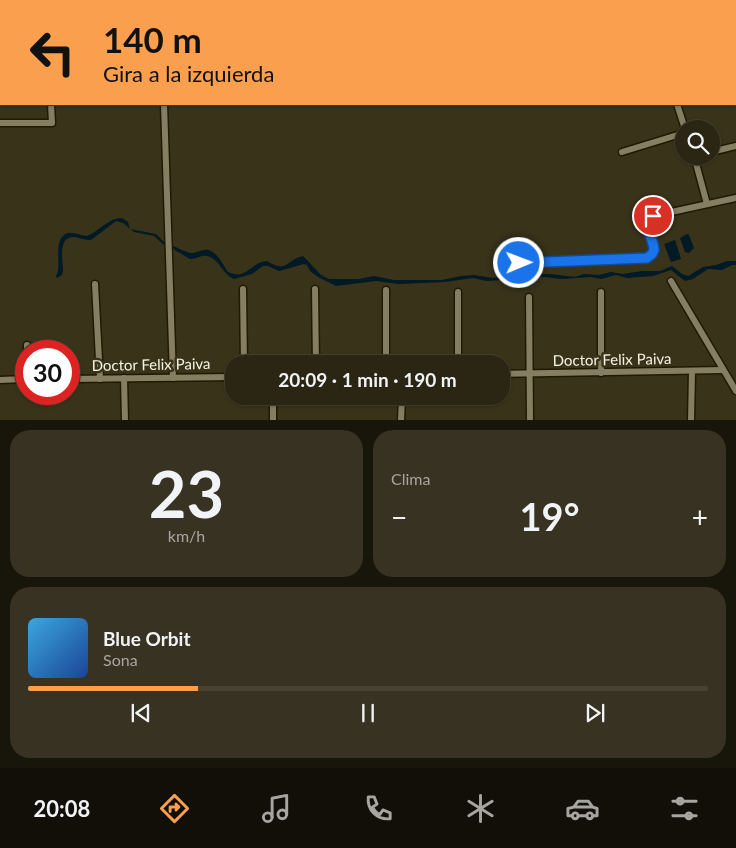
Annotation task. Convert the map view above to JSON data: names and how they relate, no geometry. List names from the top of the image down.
{
  "streets": {
    "street": ["Doctor Felix Paiva"]
  },
  "page": {
    "turn": ["140 m", "Gira a la izquierda"],
    "limit": "30",
    "trip": "20:09 · 1 min · 190 m",
    "tile": [
      ["23", "km/h"],
      "Clima"
    ],
    "heat": ["−", "19°", "+"],
    "song": ["Blue Orbit", "Sona"],
    "tabs": "20:08"
  }
}
